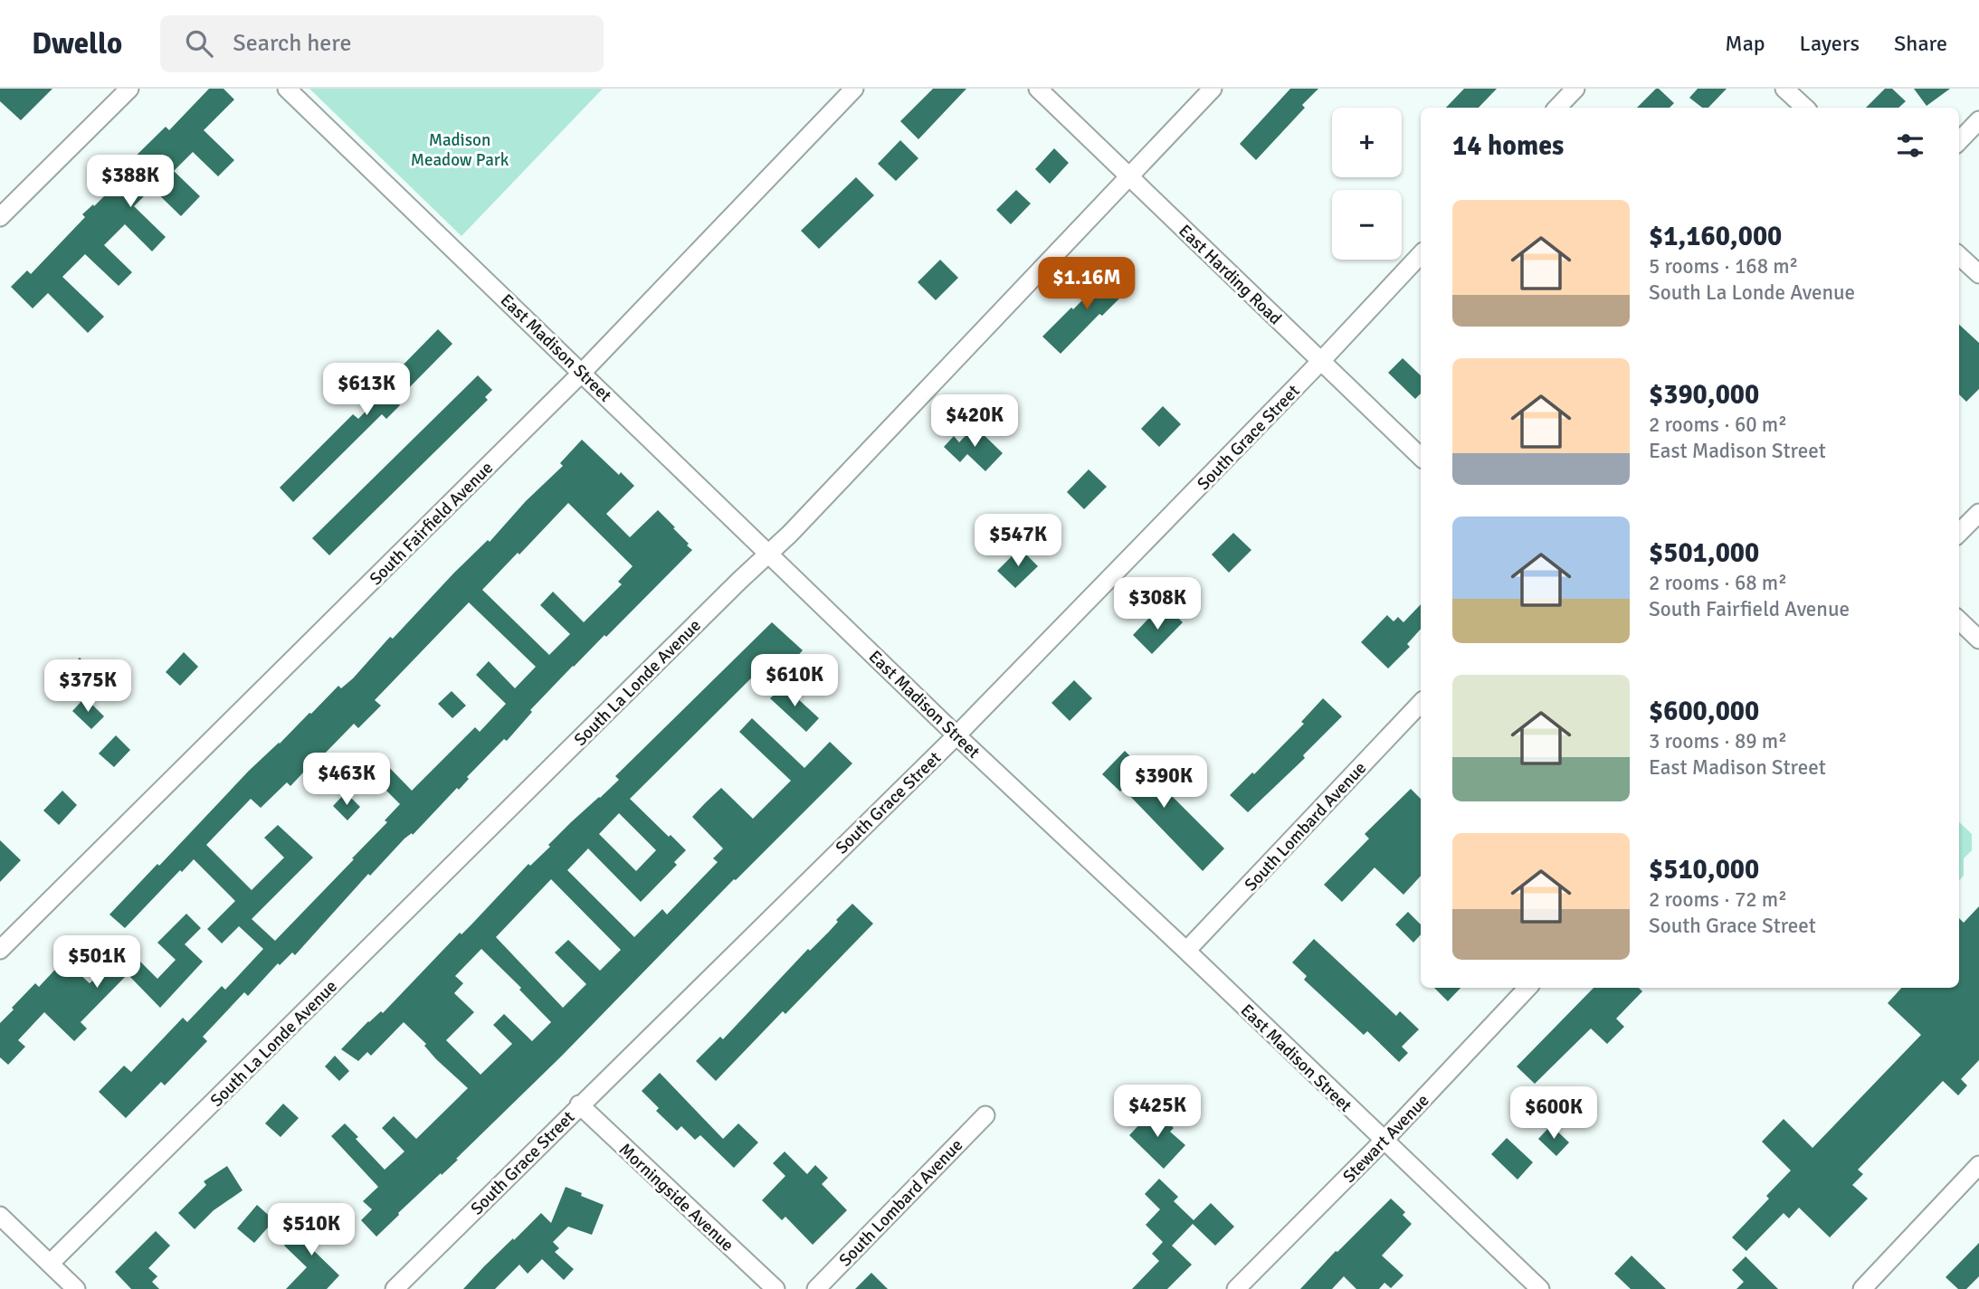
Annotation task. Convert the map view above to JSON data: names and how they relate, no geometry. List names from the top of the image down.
{
  "streets": {
    "street": [
      "East Harding Road",
      "East Madison Street",
      "South Grace Street",
      "South Fairfield Avenue",
      "South La Londe Avenue",
      "South Lombard Avenue",
      "Stewart Avenue",
      "Morningside Avenue"
    ]
  },
  "crossings": [
    ["East Harding Road", "South Grace Street"],
    ["East Harding Road", "South La Londe Avenue"],
    ["East Madison Street", "South Grace Street"],
    ["East Madison Street", "South Fairfield Avenue"],
    ["East Madison Street", "South La Londe Avenue"],
    ["East Madison Street", "South Lombard Avenue"],
    ["East Madison Street", "Stewart Avenue"],
    ["South Grace Street", "Morningside Avenue"]
  ],
  "parks": ["Madison Meadow Park"],
  "page": {
    "header": "Dwello",
    "search": "Search here",
    "nav": ["Map", "Layers", "Share"],
    "map_buttons": ["+", "−"],
    "heading": "14 homes",
    "price": [
      "$388K",
      "$1.16M",
      "$613K",
      "$420K",
      "$547K",
      "$308K",
      "$610K",
      "$375K",
      "$463K",
      "$390K",
      "$501K",
      "$425K",
      "$600K",
      "$510K"
    ],
    "list": [
      {
        "name": "$1,160,000",
        "note": "5 rooms · 168 m² · South La Londe Avenue"
      },
      {
        "name": "$390,000",
        "note": "2 rooms · 60 m² · East Madison Street"
      },
      {
        "name": "$501,000",
        "note": "2 rooms · 68 m² · South Fairfield Avenue"
      },
      {
        "name": "$600,000",
        "note": "3 rooms · 89 m² · East Madison Street"
      },
      {
        "name": "$510,000",
        "note": "2 rooms · 72 m² · South Grace Street"
      }
    ]
  }
}
